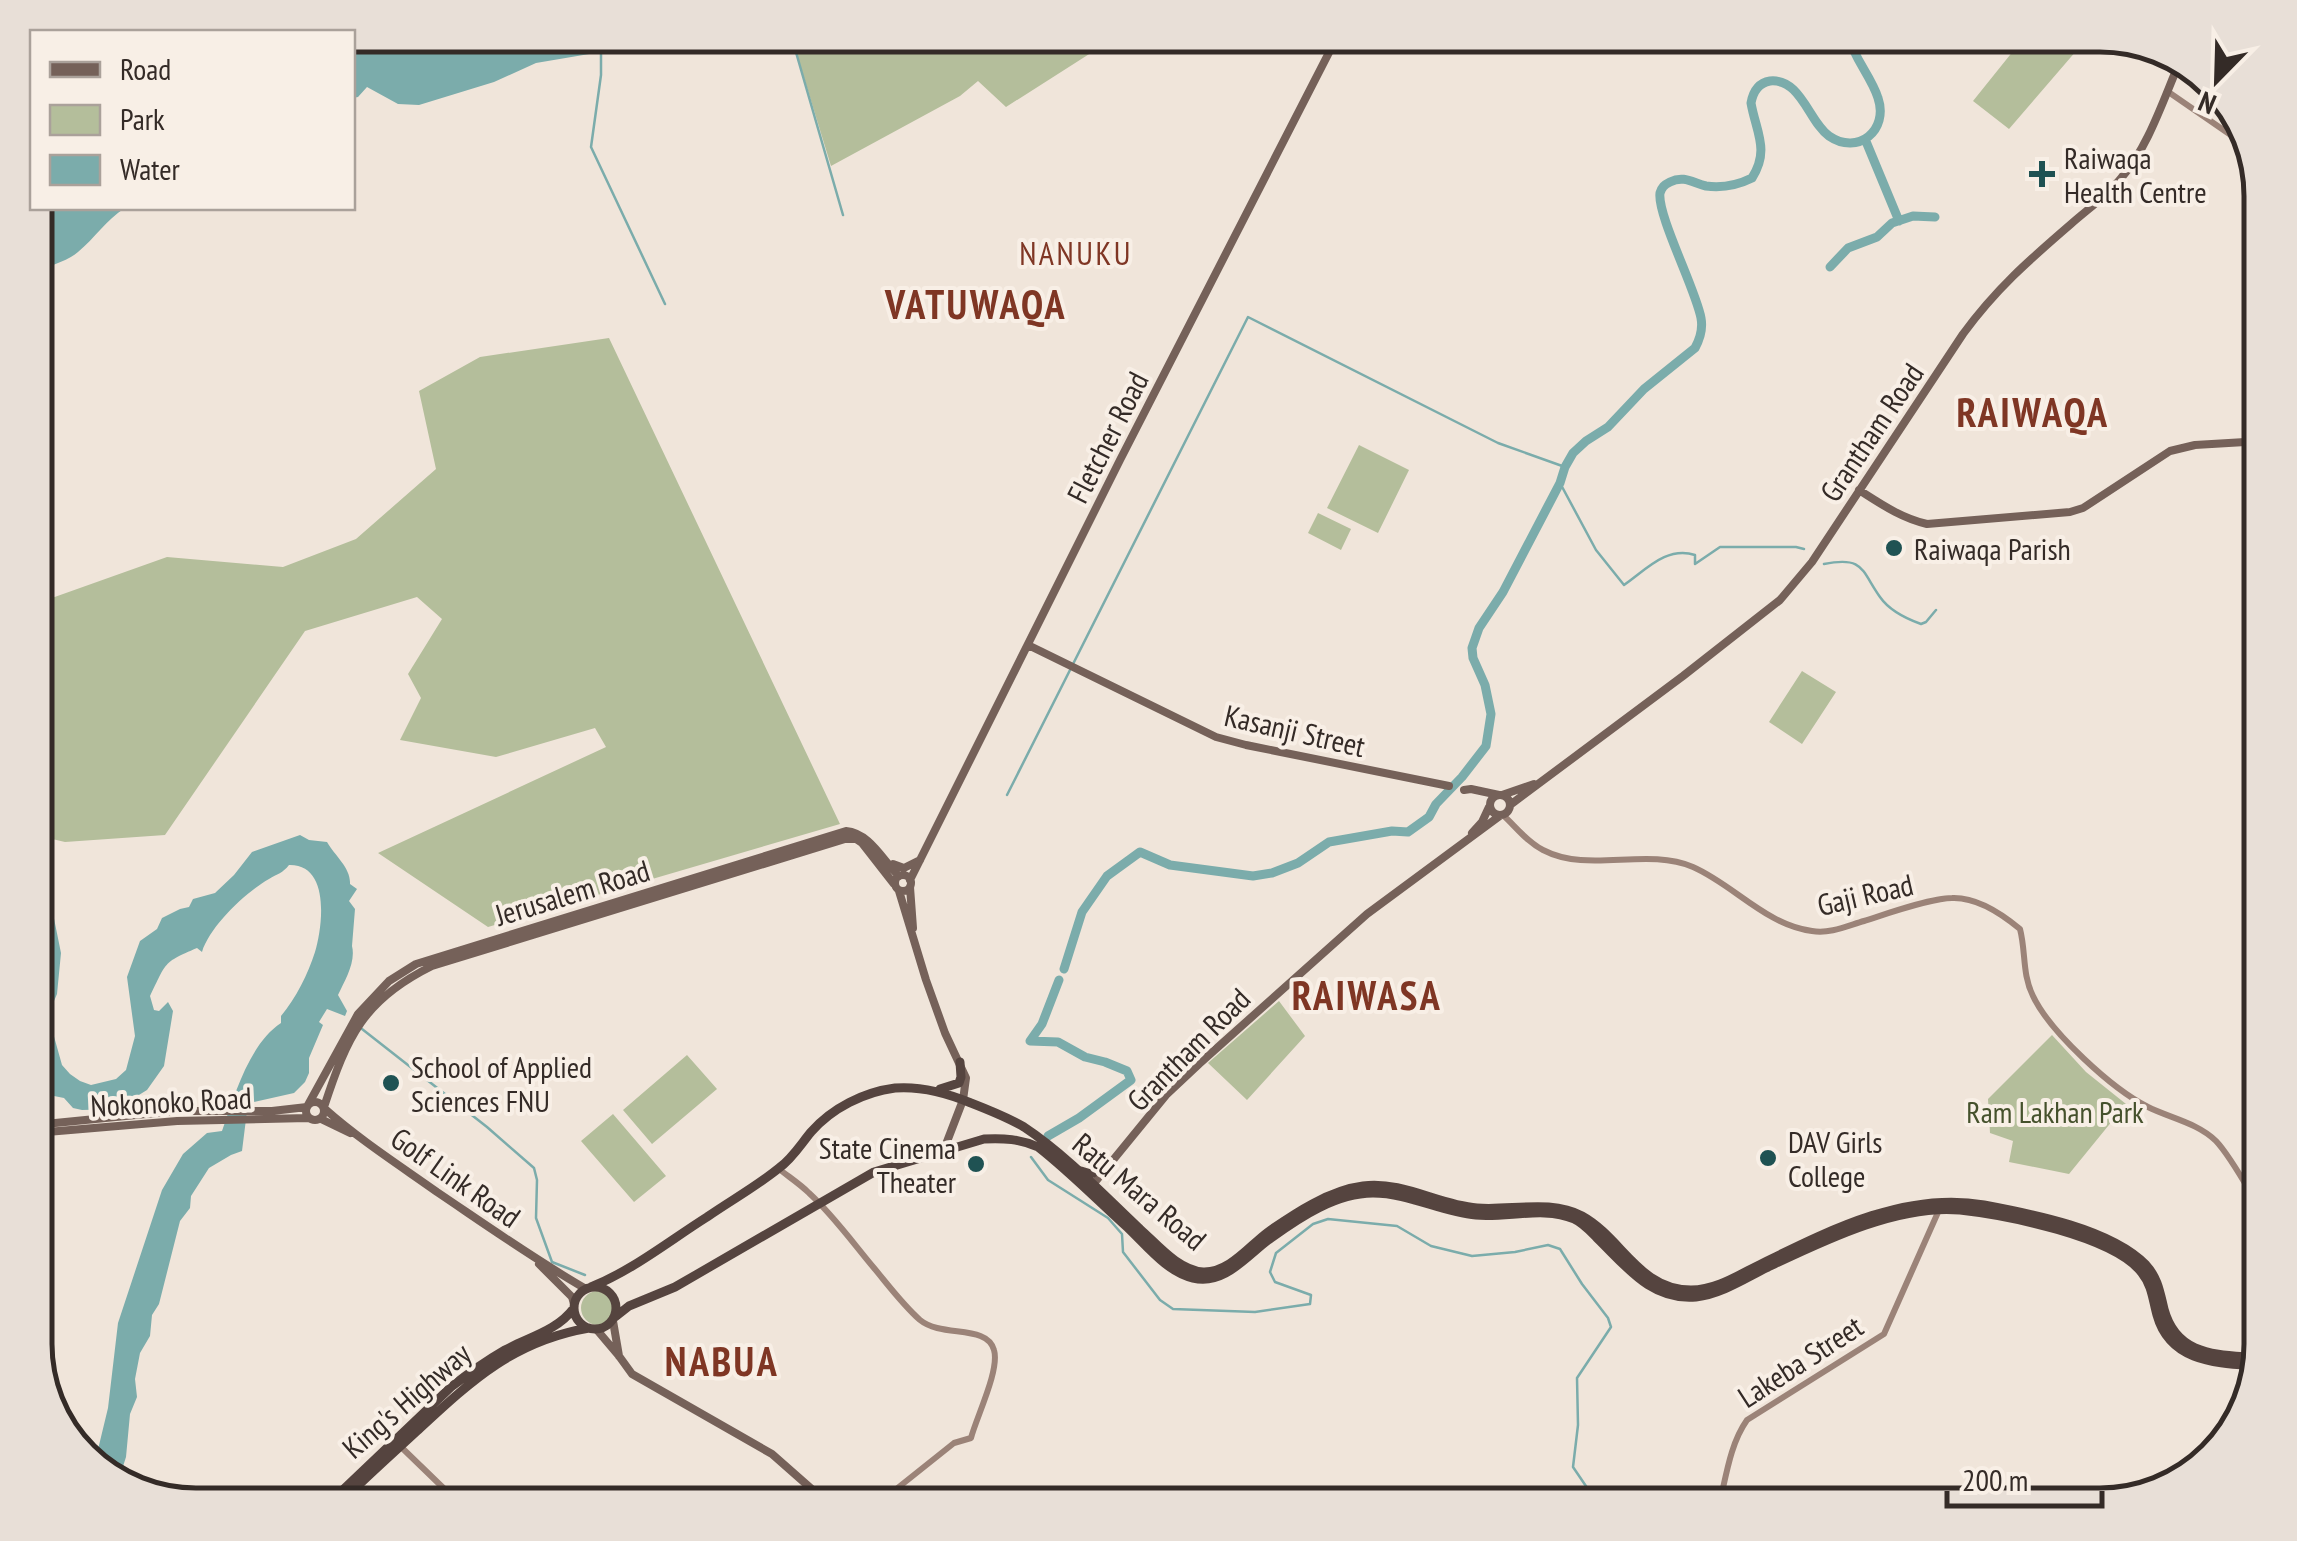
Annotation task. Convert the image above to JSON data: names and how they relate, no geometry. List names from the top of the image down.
{
  "streets": {
    "highway": ["Ratu Mara Road", "King's Highway"],
    "main road": [
      "Grantham Road",
      "Fletcher Road",
      "Kasanji Street",
      "Jerusalem Road",
      "Nokonoko Road",
      "Golf Link Road"
    ],
    "street": ["Gaji Road", "Lakeba Street"]
  },
  "crossings": [
    ["Grantham Road", "Kasanji Street"],
    ["Grantham Road", "Gaji Road"],
    ["Grantham Road", "Ratu Mara Road"],
    ["Fletcher Road", "Kasanji Street"],
    ["Fletcher Road", "Jerusalem Road"],
    ["Kasanji Street", "Gaji Road"],
    ["Jerusalem Road", "Nokonoko Road"],
    ["Jerusalem Road", "Golf Link Road"],
    ["Nokonoko Road", "Golf Link Road"],
    ["Golf Link Road", "Ratu Mara Road"],
    ["Golf Link Road", "King's Highway"],
    ["Ratu Mara Road", "Lakeba Street"],
    ["Ratu Mara Road", "King's Highway"]
  ],
  "districts": [
    "NANUKU",
    "VATUWAQA",
    "RAIWAQA",
    "RAIWASA",
    "NABUA"
  ],
  "parks": ["Ram Lakhan Park"],
  "places": {
    "health": ["Raiwaqa Health Centre"],
    "other": [
      "Raiwaqa Parish",
      "School of Applied Sciences FNU",
      "DAV Girls College",
      "State Cinema Theater"
    ]
  },
  "legend": ["Road", "Park", "Water"],
  "scale_bar": "200 m",
  "north": "bottom left"
}
